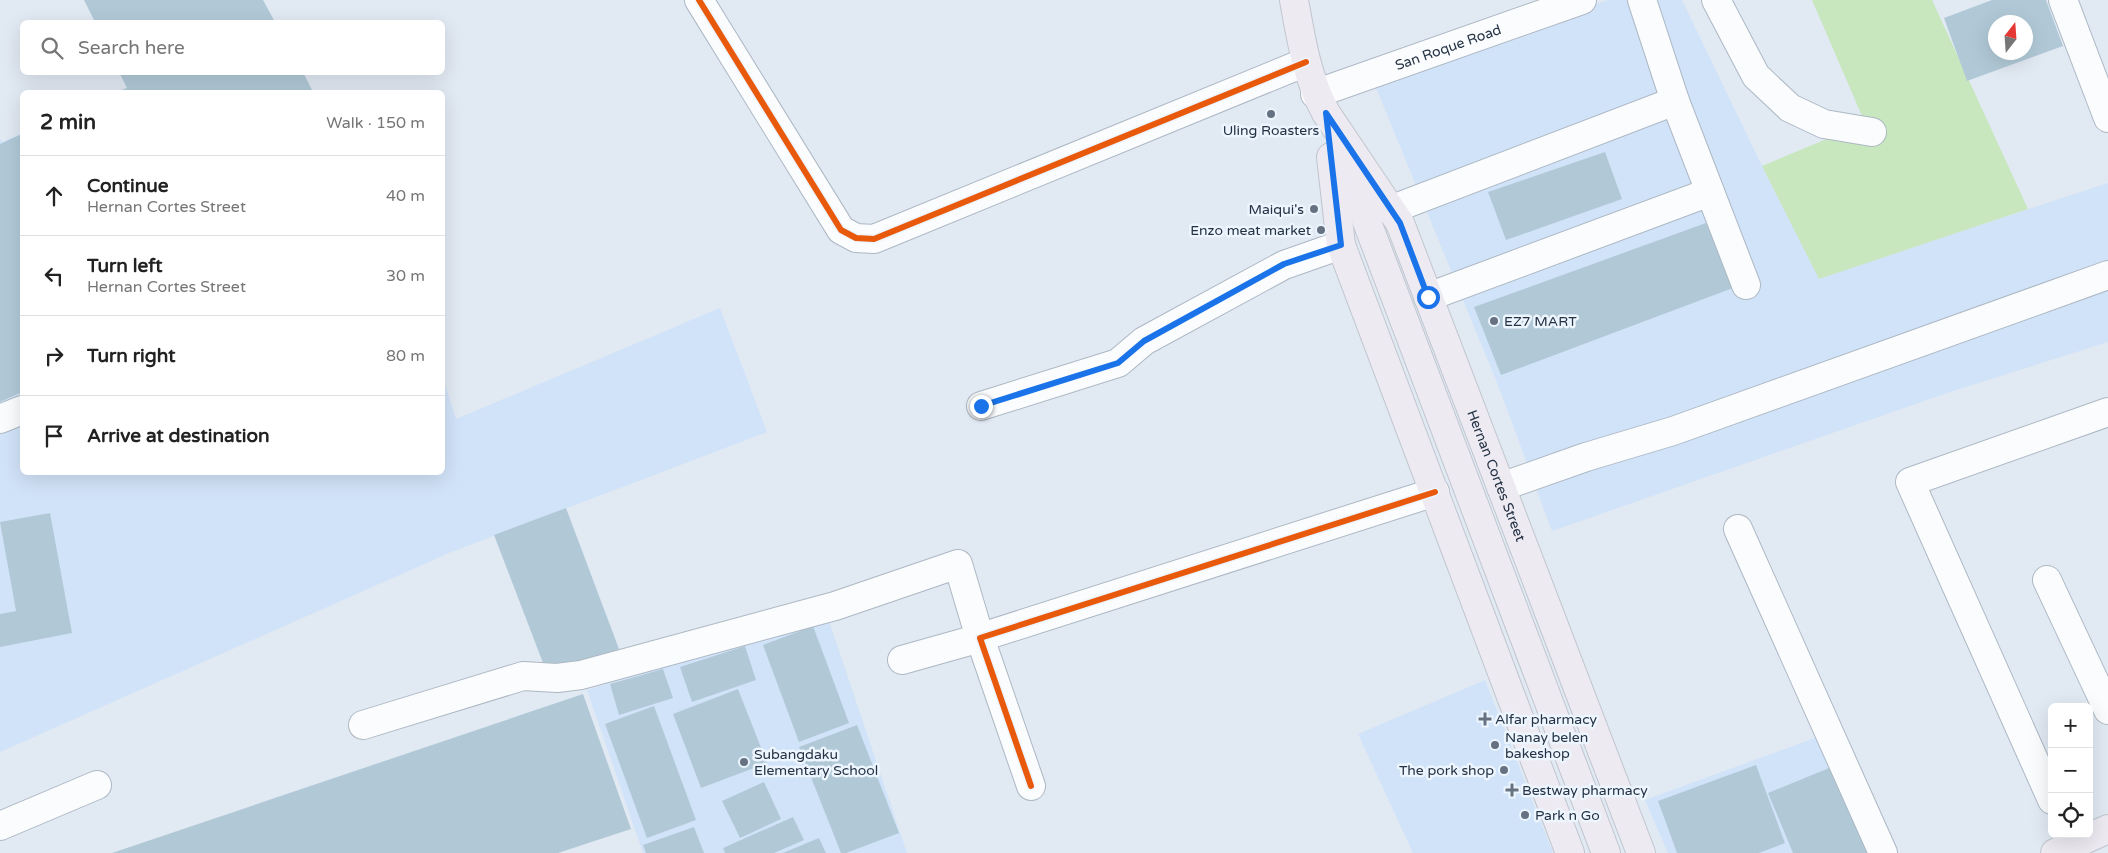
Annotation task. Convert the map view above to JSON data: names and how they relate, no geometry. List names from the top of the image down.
{
  "streets": {
    "main road": ["Hernan Cortes Street"],
    "street": ["San Roque Road"]
  },
  "crossings": [
    ["San Roque Road", "Hernan Cortes Street"]
  ],
  "places": {
    "other": [
      "Uling Roasters",
      "Maiqui's",
      "Enzo meat market",
      "EZ7 MART",
      "Nanay belen bakeshop",
      "Subangdaku Elementary School",
      "The pork shop",
      "Park n Go"
    ],
    "health": ["Alfar pharmacy", "Bestway pharmacy"]
  },
  "north": "top",
  "page": {
    "search": "Search here",
    "heading": ["2 min", "Walk · 150 m"],
    "list": [
      ["Continue", "Hernan Cortes Street", "40 m"],
      ["Turn left", "Hernan Cortes Street", "30 m"],
      ["Turn right", "80 m"],
      "Arrive at destination"
    ],
    "map_buttons": ["+", "−"]
  }
}
